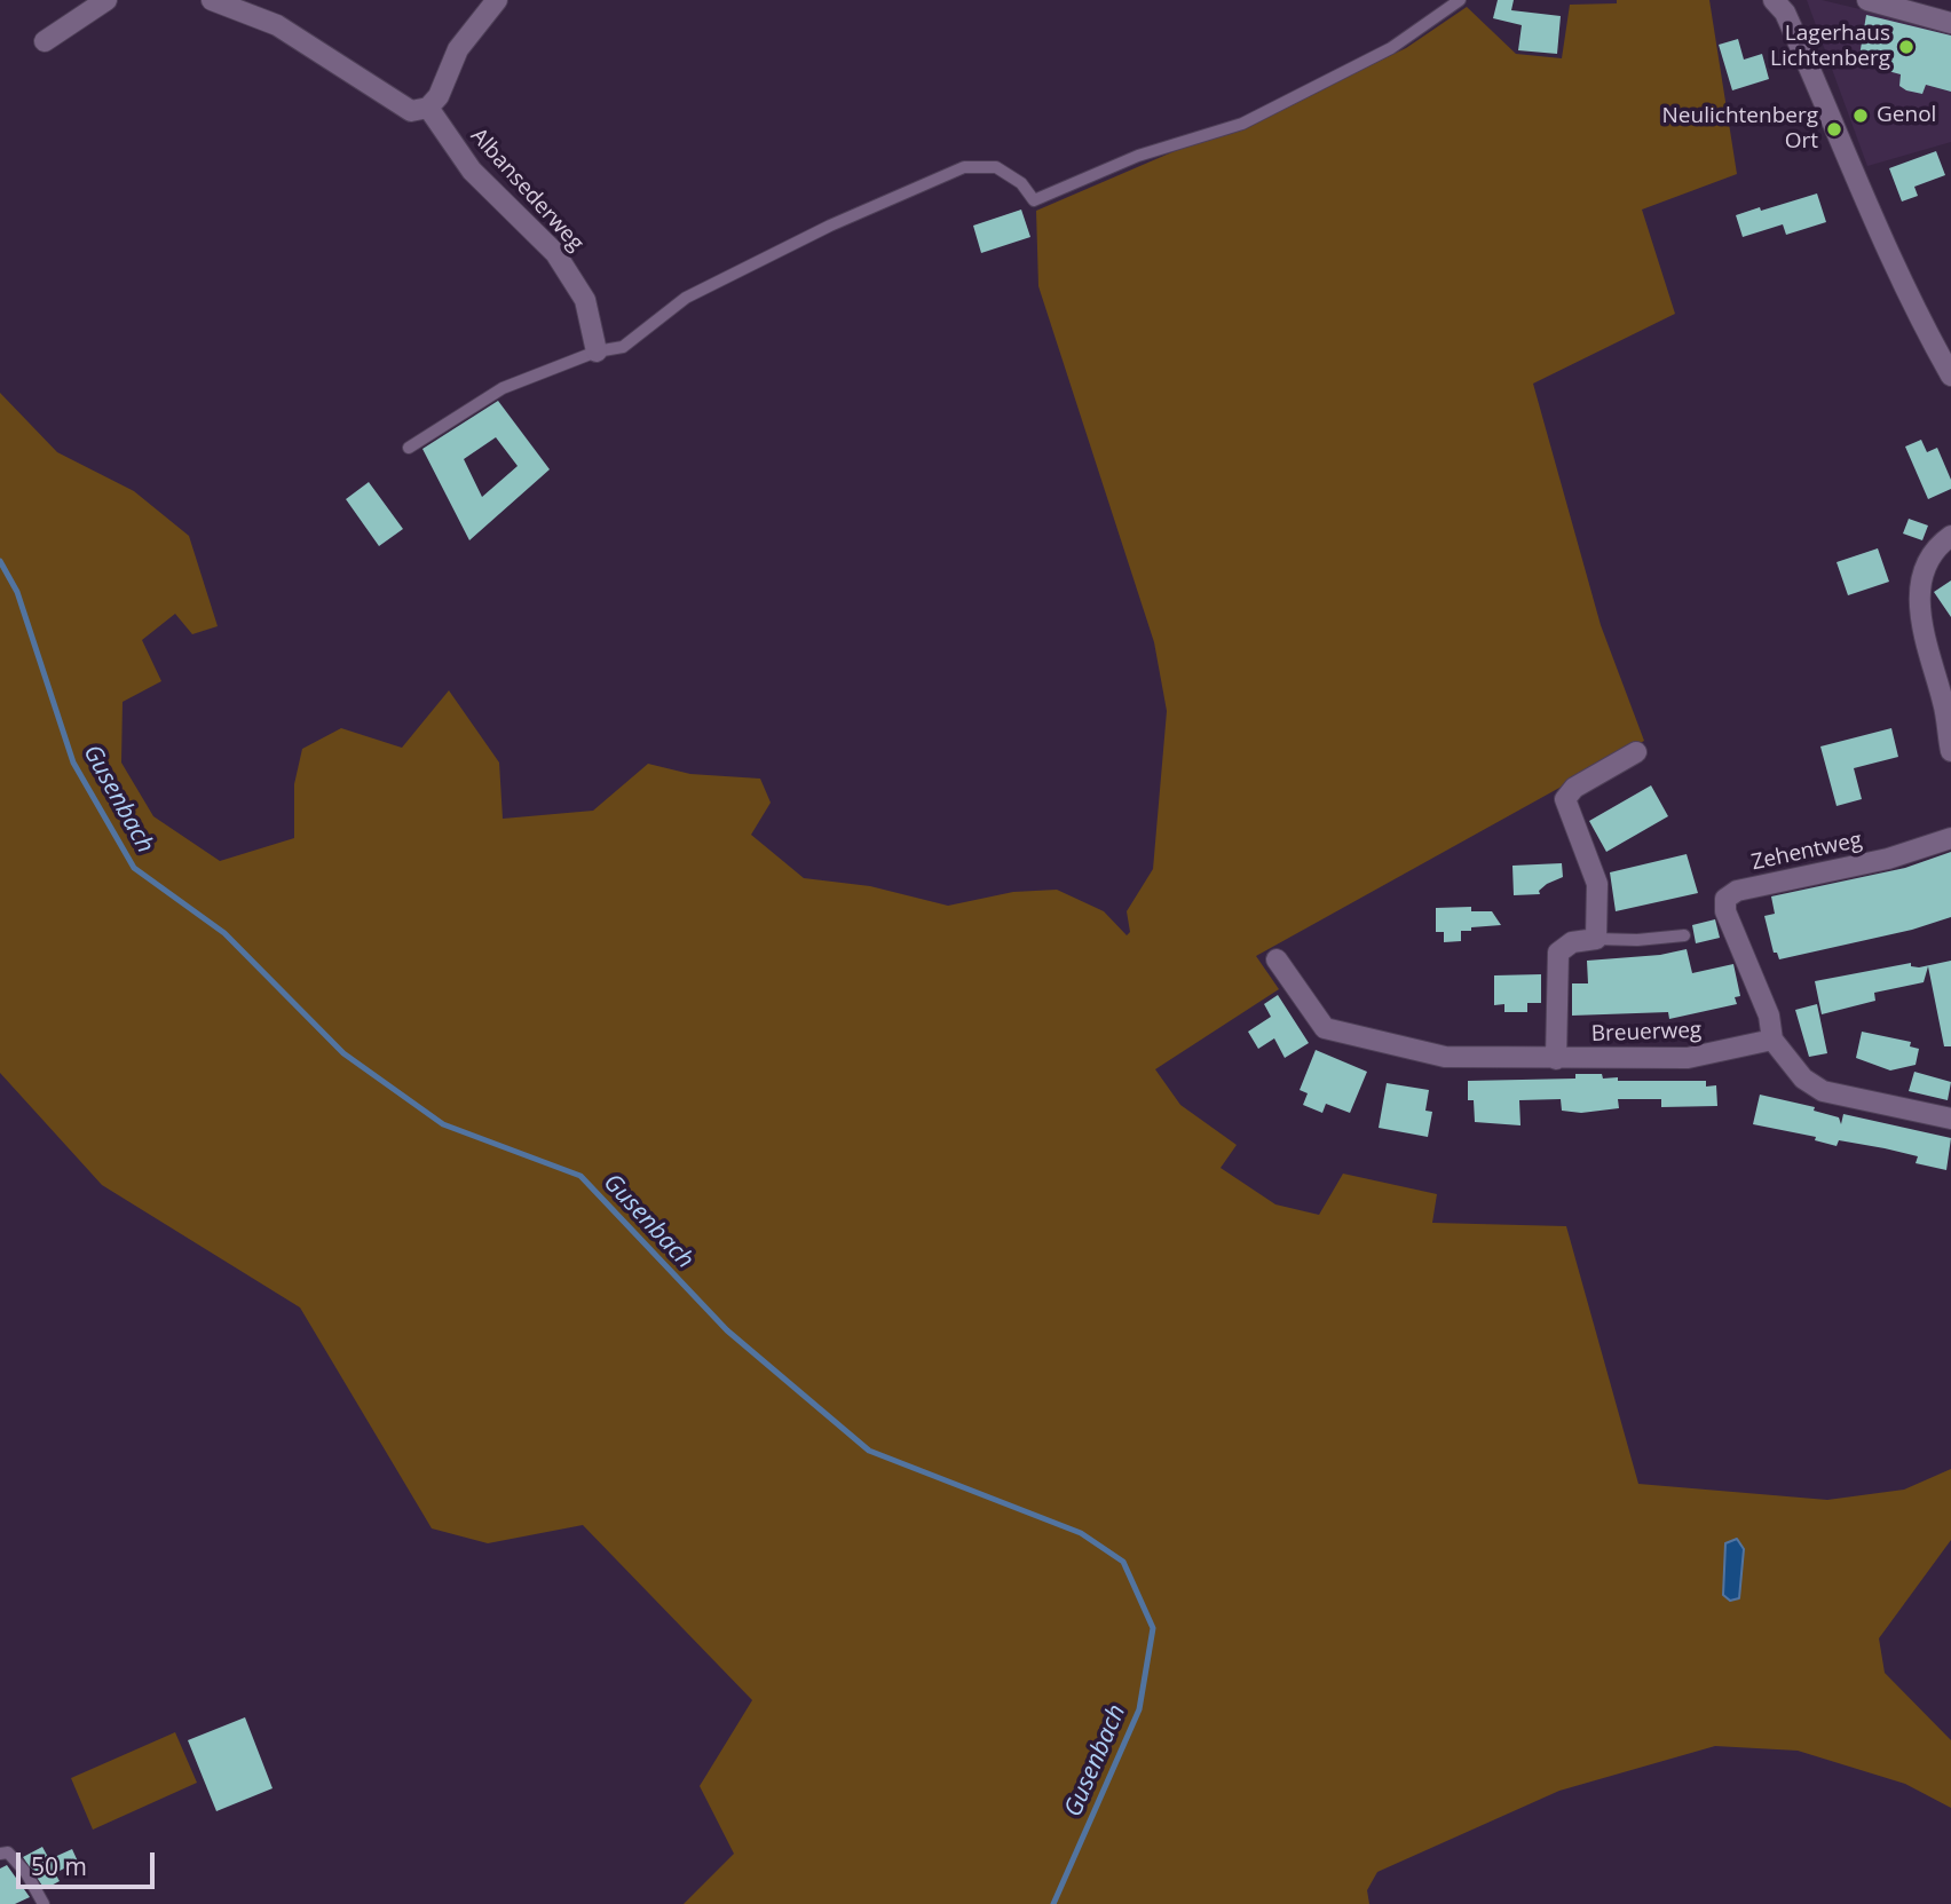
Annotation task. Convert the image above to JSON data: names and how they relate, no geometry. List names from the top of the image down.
{
  "streets": {
    "street": ["Albansederweg", "Zehentweg", "Breuerweg"]
  },
  "crossings": [
    ["Zehentweg", "Breuerweg"]
  ],
  "water": ["Gusenbach"],
  "places": ["Lagerhaus Lichtenberg", "Genol", "Neulichtenberg Ort"],
  "scale_bar": "50 m"
}
